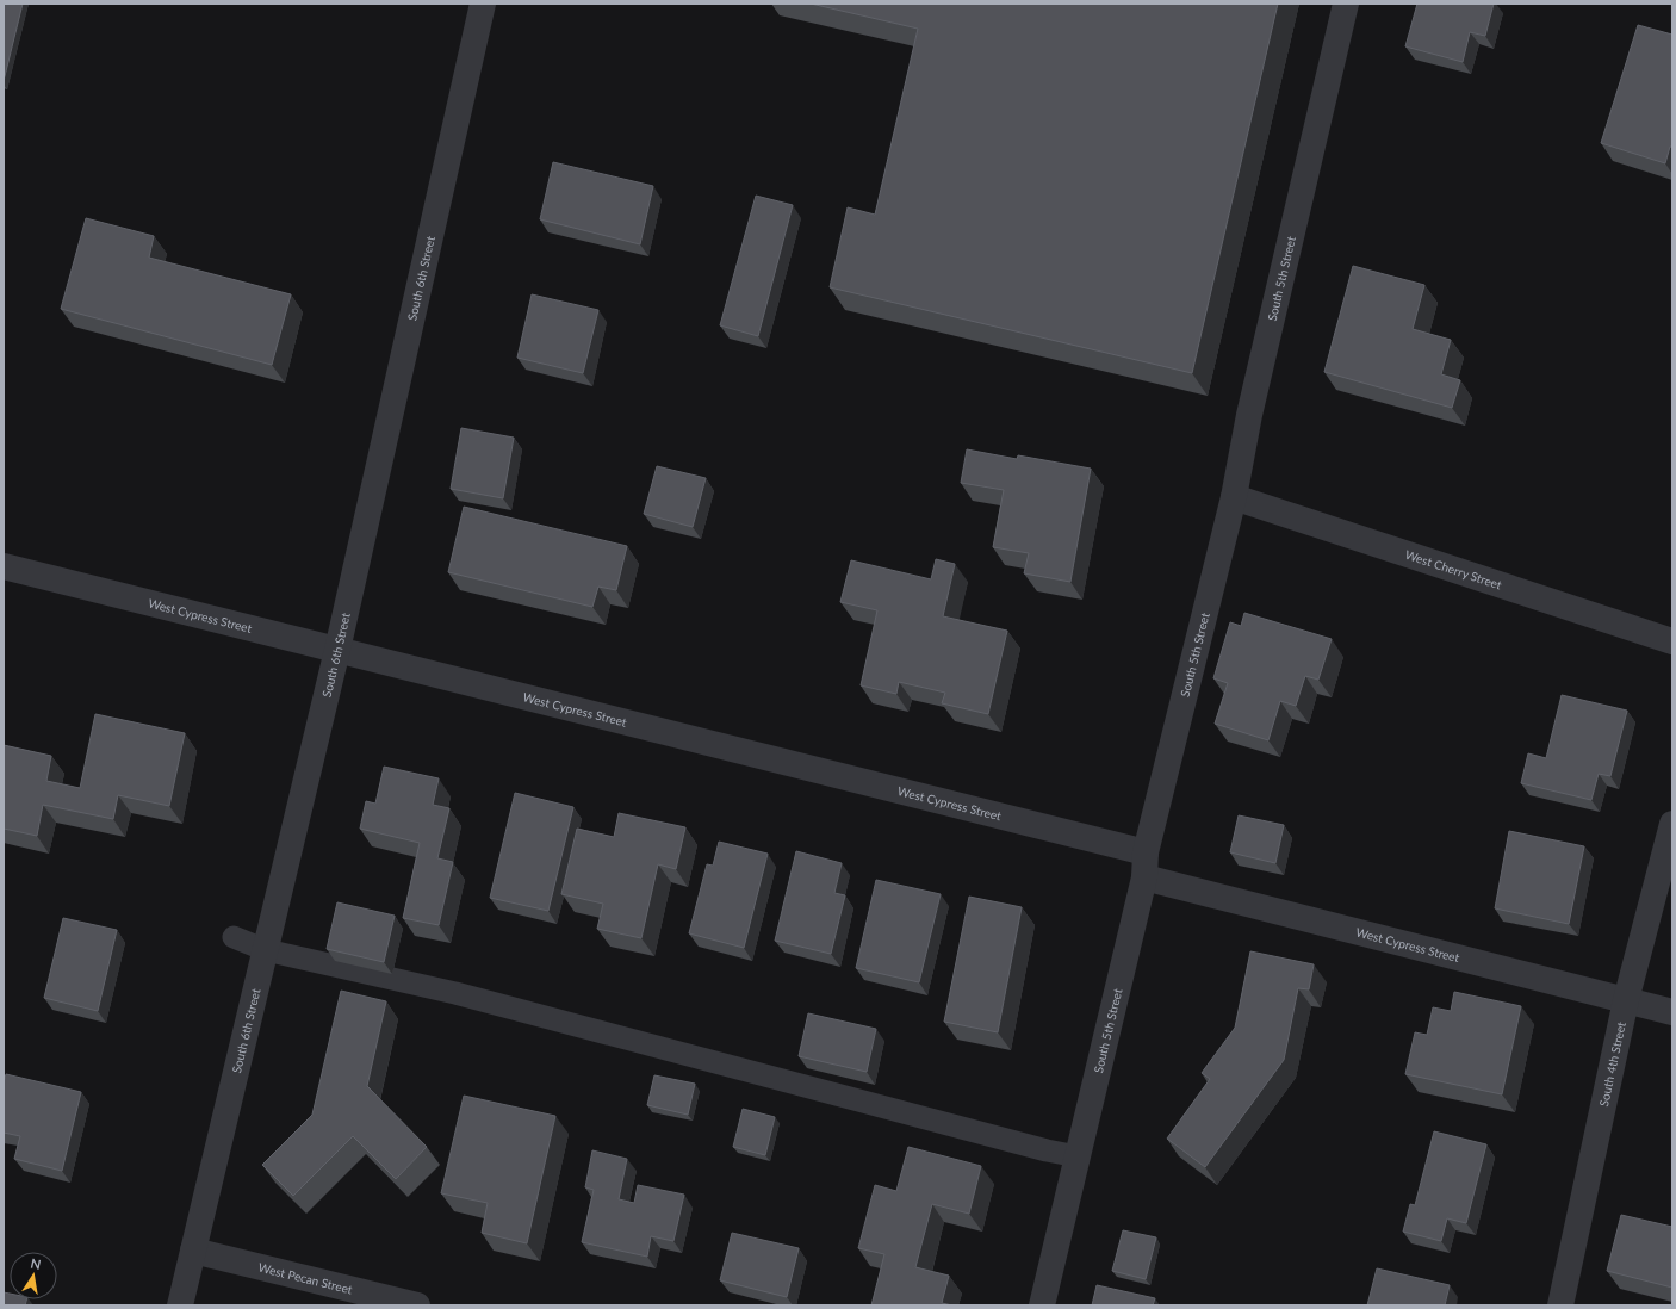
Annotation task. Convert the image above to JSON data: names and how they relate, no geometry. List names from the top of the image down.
{
  "streets": {
    "street": [
      "South 6th Street",
      "South 5th Street",
      "West Cherry Street",
      "West Cypress Street",
      "South 4th Street",
      "West Pecan Street"
    ]
  },
  "crossings": [
    ["South 6th Street", "West Cypress Street"],
    ["South 6th Street", "West Pecan Street"],
    ["South 5th Street", "West Cherry Street"],
    ["South 5th Street", "West Cypress Street"],
    ["West Cypress Street", "South 4th Street"]
  ],
  "north": "top"
}
